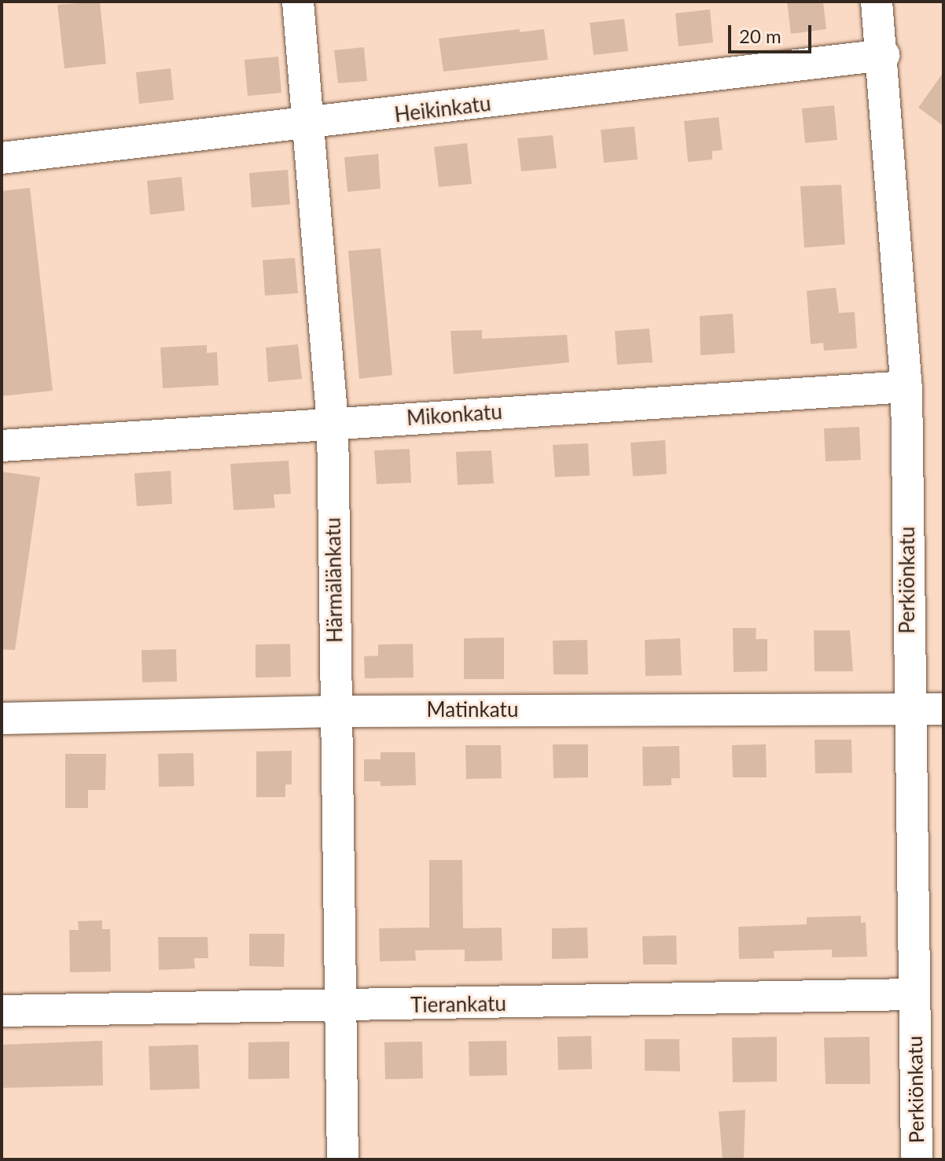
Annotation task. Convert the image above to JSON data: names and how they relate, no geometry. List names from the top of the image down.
{
  "streets": {
    "street": [
      "Heikinkatu",
      "Mikonkatu",
      "Härmälänkatu",
      "Perkiönkatu",
      "Matinkatu",
      "Tierankatu"
    ]
  },
  "crossings": [
    ["Heikinkatu", "Härmälänkatu"],
    ["Heikinkatu", "Perkiönkatu"],
    ["Mikonkatu", "Härmälänkatu"],
    ["Mikonkatu", "Perkiönkatu"],
    ["Härmälänkatu", "Matinkatu"],
    ["Härmälänkatu", "Tierankatu"],
    ["Perkiönkatu", "Matinkatu"],
    ["Perkiönkatu", "Tierankatu"]
  ],
  "scale_bar": "20 m"
}
